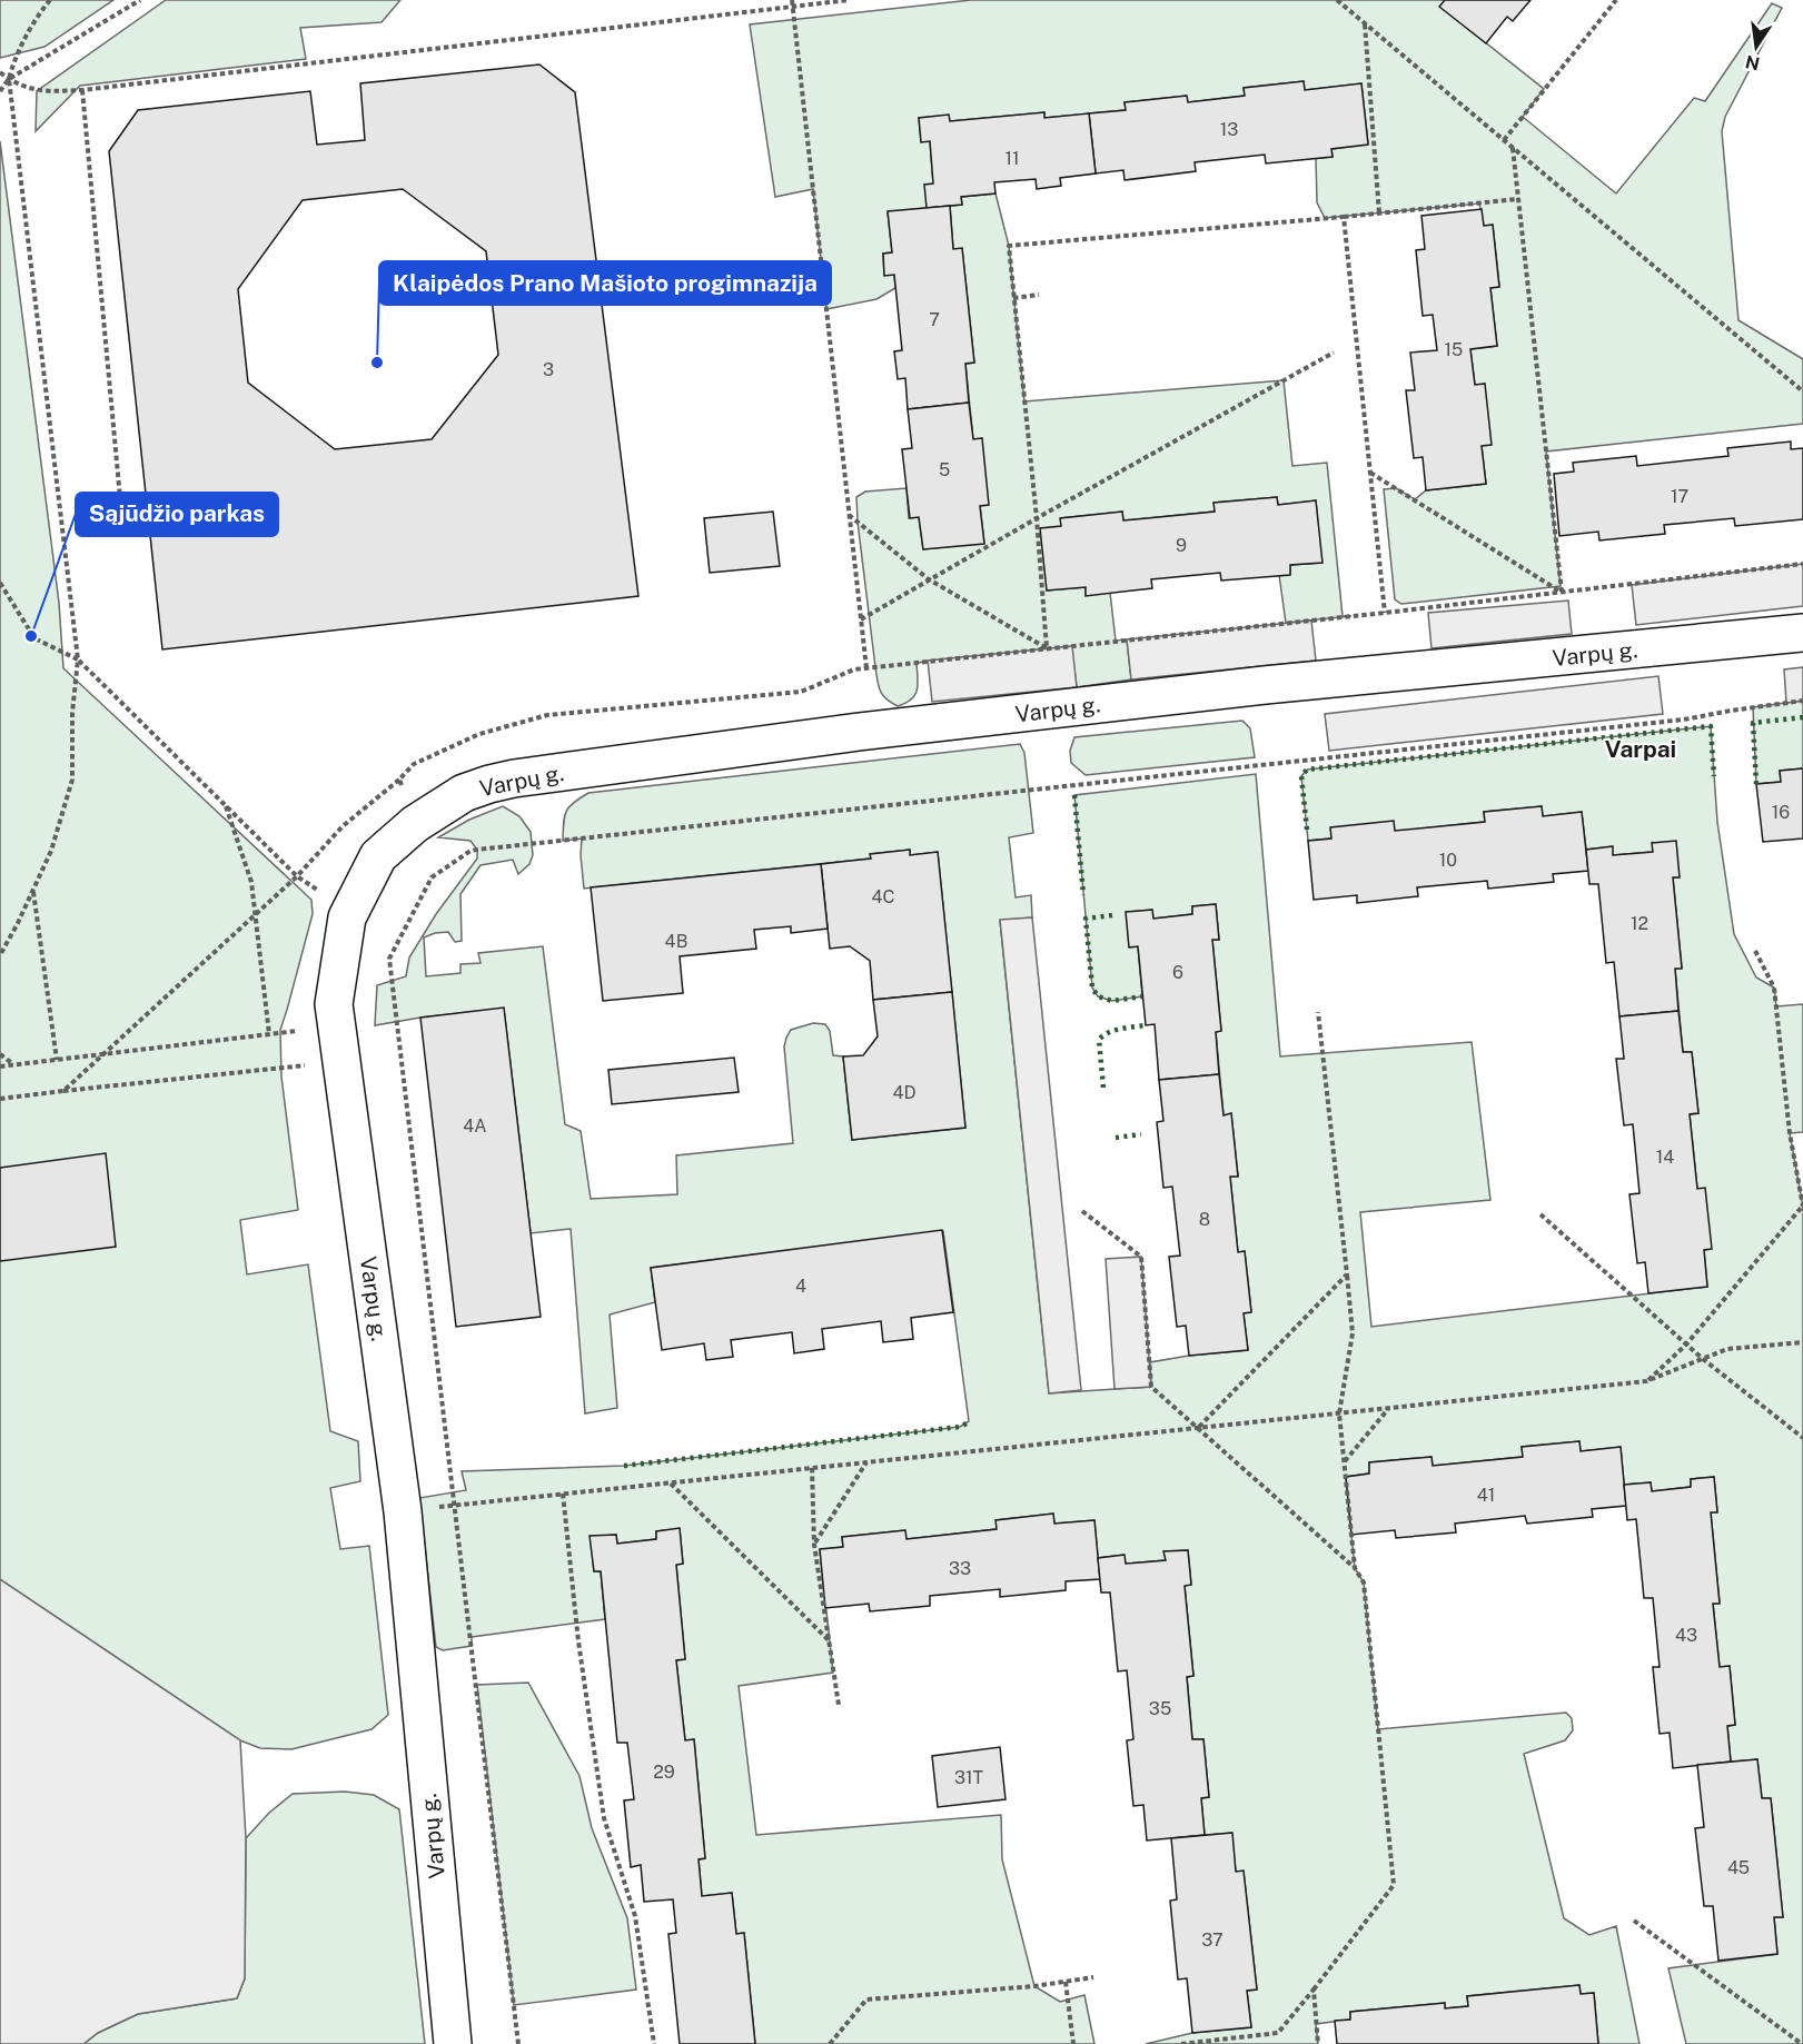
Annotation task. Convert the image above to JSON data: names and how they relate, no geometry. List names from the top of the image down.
{
  "streets": {
    "street": ["Varpų g."]
  },
  "districts": ["Varpai"],
  "places": ["Klaipėdos Prano Mašioto progimnazija", "Sąjūdžio parkas"],
  "house_numbers": [
    "13",
    "11",
    "7",
    "15",
    "3",
    "5",
    "17",
    "9",
    "16",
    "10",
    "4C",
    "12",
    "4B",
    "6",
    "4D",
    "4A",
    "14",
    "8",
    "4",
    "41",
    "33",
    "43",
    "35",
    "29",
    "31T",
    "45",
    "37"
  ],
  "north": "bottom"
}
